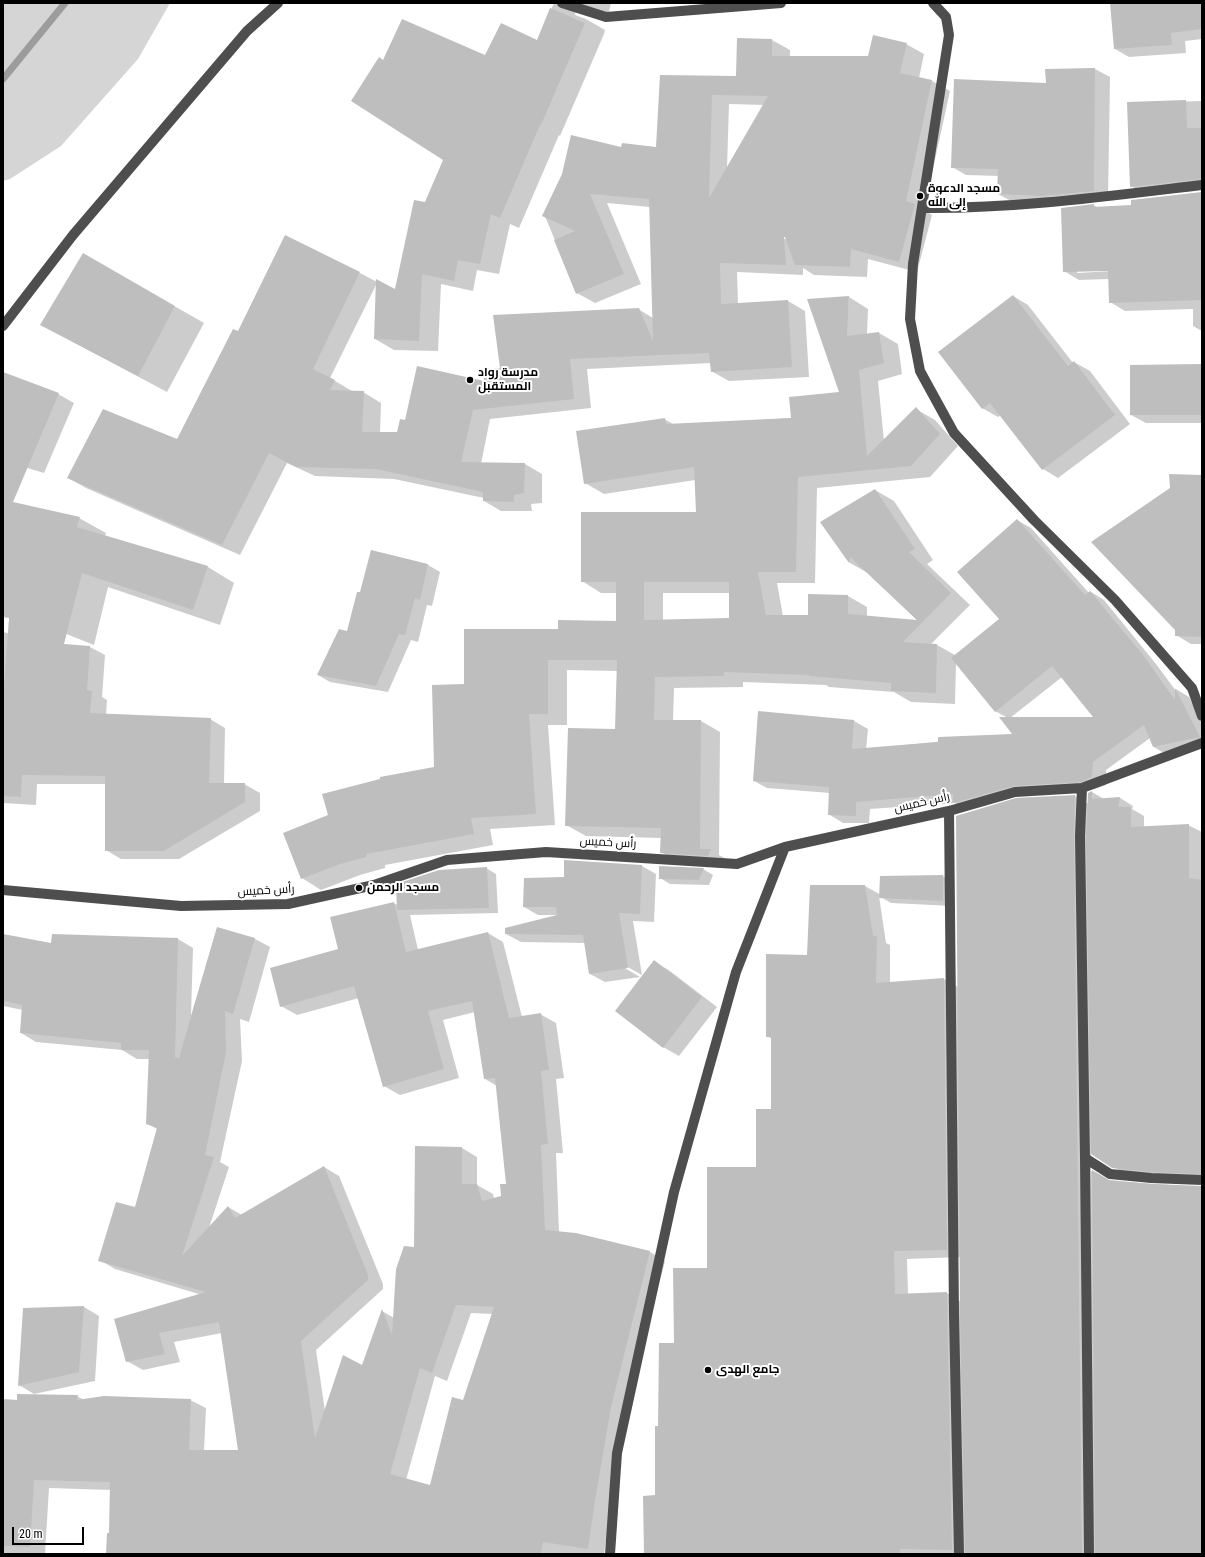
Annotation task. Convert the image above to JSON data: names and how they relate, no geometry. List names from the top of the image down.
{
  "streets": {
    "street": ["رأس خميس"]
  },
  "places": [
    "مسجد الدعوة إلى الله",
    "مدرسة رواد المستقبل",
    "مسجد الرحمن",
    "جامع الهدى"
  ],
  "scale_bar": "20 m"
}
